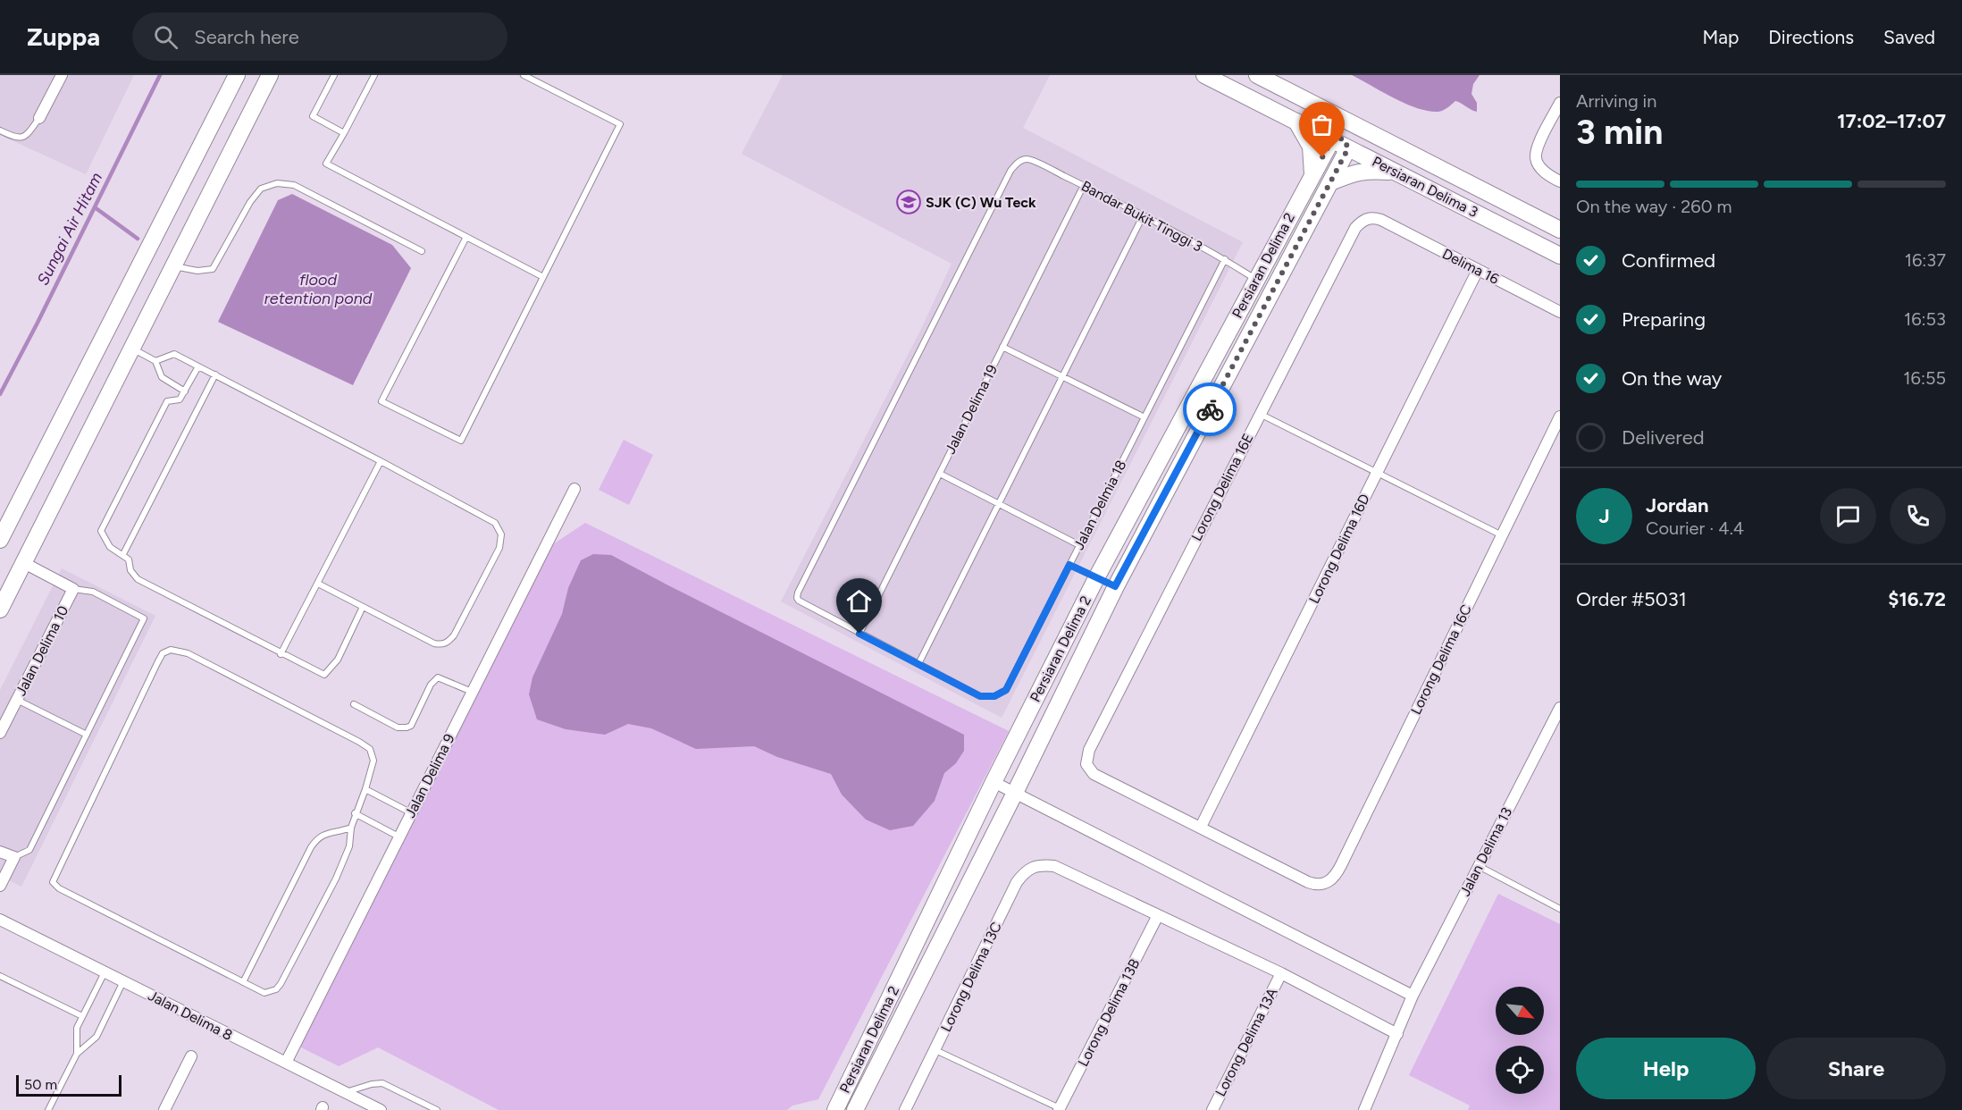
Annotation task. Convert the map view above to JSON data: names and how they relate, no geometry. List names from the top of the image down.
{
  "streets": {
    "street": [
      "Persiaran Delima 3",
      "Persiaran Delima 2",
      "Delima 16",
      "Lorong Delima 16E",
      "Lorong Delima 16D",
      "Jalan Delima 10",
      "Lorong Delima 16C",
      "Jalan Delima 9",
      "Jalan Delima 13",
      "Lorong Delima 13C",
      "Lorong Delima 13B",
      "Jalan Delima 8",
      "Lorong Delima 13A"
    ],
    "lane": ["Bandar Bukit Tinggi 3", "Jalan Delima 19", "Jalan Delmia 18"]
  },
  "crossings": [
    ["Persiaran Delima 3", "Persiaran Delima 2"],
    ["Bandar Bukit Tinggi 3", "Persiaran Delima 2"],
    ["Bandar Bukit Tinggi 3", "Jalan Delima 19"],
    ["Bandar Bukit Tinggi 3", "Jalan Delmia 18"],
    ["Delima 16", "Lorong Delima 16E"],
    ["Delima 16", "Lorong Delima 16D"],
    ["Jalan Delima 19", "Jalan Delmia 18"],
    ["Lorong Delima 16E", "Lorong Delima 16D"],
    ["Lorong Delima 16E", "Lorong Delima 16C"],
    ["Lorong Delima 16D", "Lorong Delima 16C"],
    ["Jalan Delima 9", "Jalan Delima 8"],
    ["Lorong Delima 13C", "Lorong Delima 13B"]
  ],
  "water": ["Sungai Air Hitam", "flood retention pond"],
  "places": {
    "school or university": ["SJK (C) Wu Teck"]
  },
  "scale_bar": "50 m",
  "north": "bottom right",
  "page": {
    "header": "Zuppa",
    "search": "Search here",
    "nav": ["Map", "Directions", "Saved"],
    "heading": ["3 min", "Arriving in", "17:02–17:07"],
    "panel": [
      "Jordan",
      "Courier · 4.4",
      "Order #5031",
      "$16.72"
    ],
    "bar": "On the way · 260 m",
    "list": [
      ["Confirmed", "16:37"],
      ["Preparing", "16:53"],
      ["On the way", "16:55"],
      "Delivered"
    ],
    "round": "J",
    "buttons": ["Help", "Share"],
    "scale": "50 m"
  }
}
